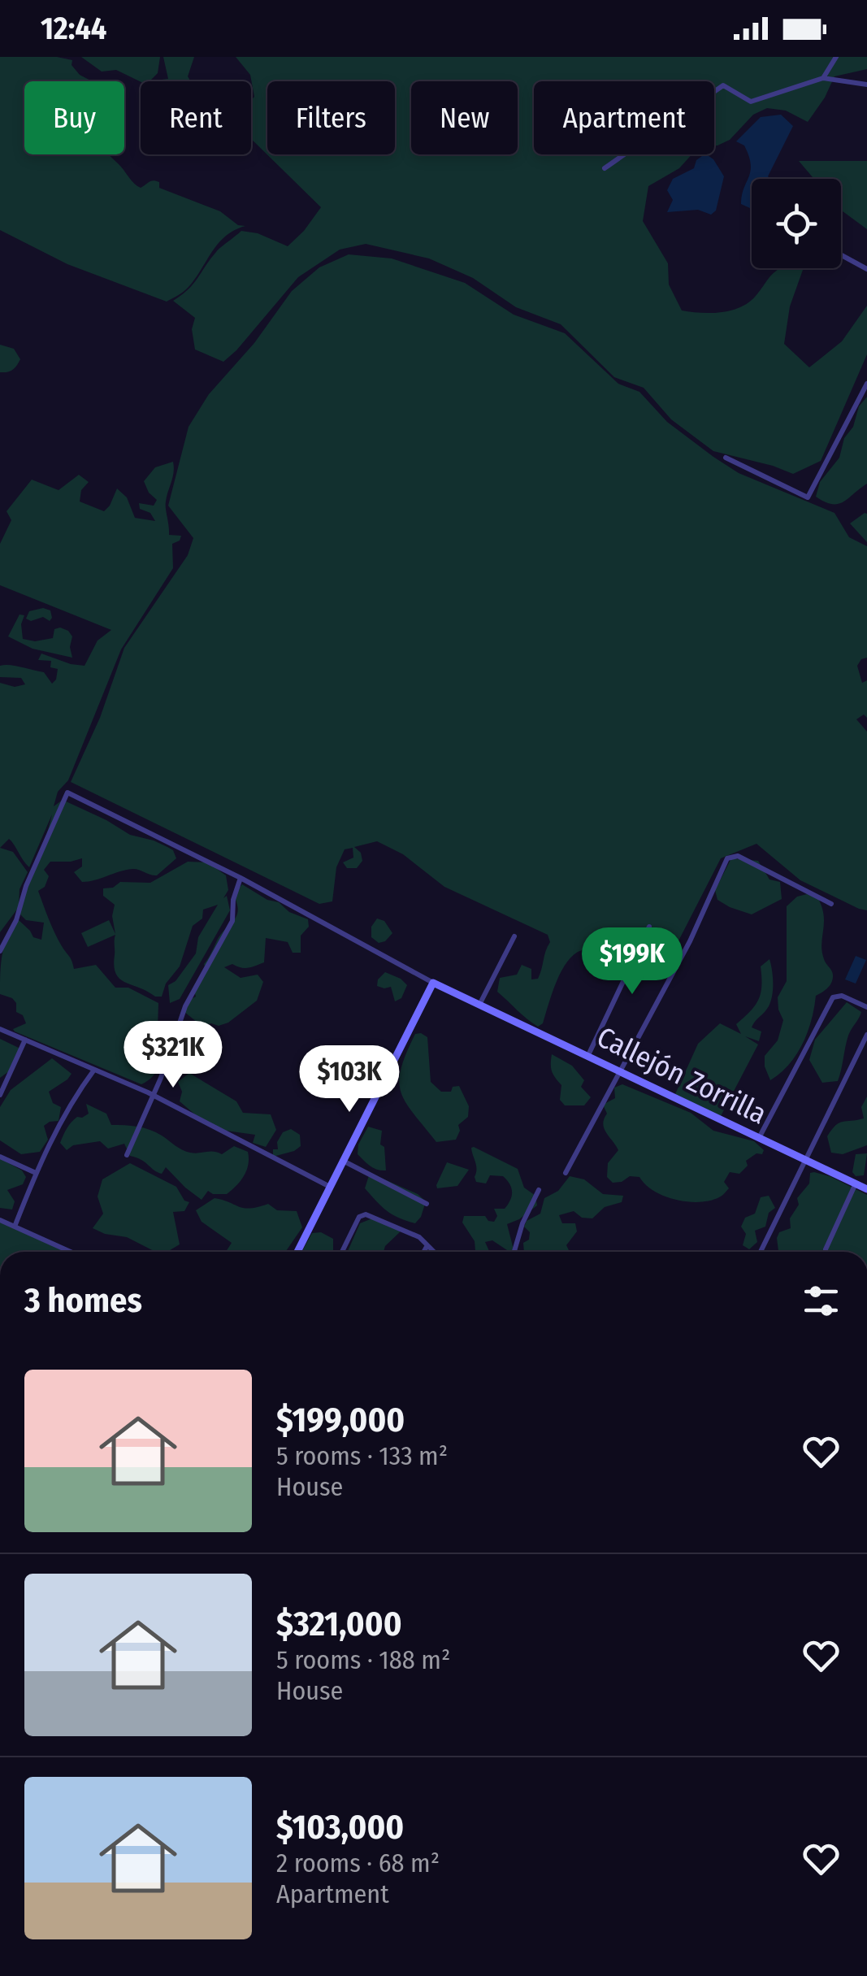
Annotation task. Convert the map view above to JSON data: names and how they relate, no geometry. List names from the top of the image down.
{
  "streets": {
    "street": ["Callejón Zorrilla"]
  },
  "page": {
    "status": "12:44",
    "chip": [
      "Buy",
      "Rent",
      "Filters",
      "New",
      "Apartment"
    ],
    "price": ["$199K", "$321K", "$103K"],
    "heading": "3 homes",
    "list": [
      {
        "name": "$199,000",
        "note": "5 rooms · 133 m² · House"
      },
      {
        "name": "$321,000",
        "note": "5 rooms · 188 m² · House"
      },
      {
        "name": "$103,000",
        "note": "2 rooms · 68 m² · Apartment"
      }
    ]
  }
}
